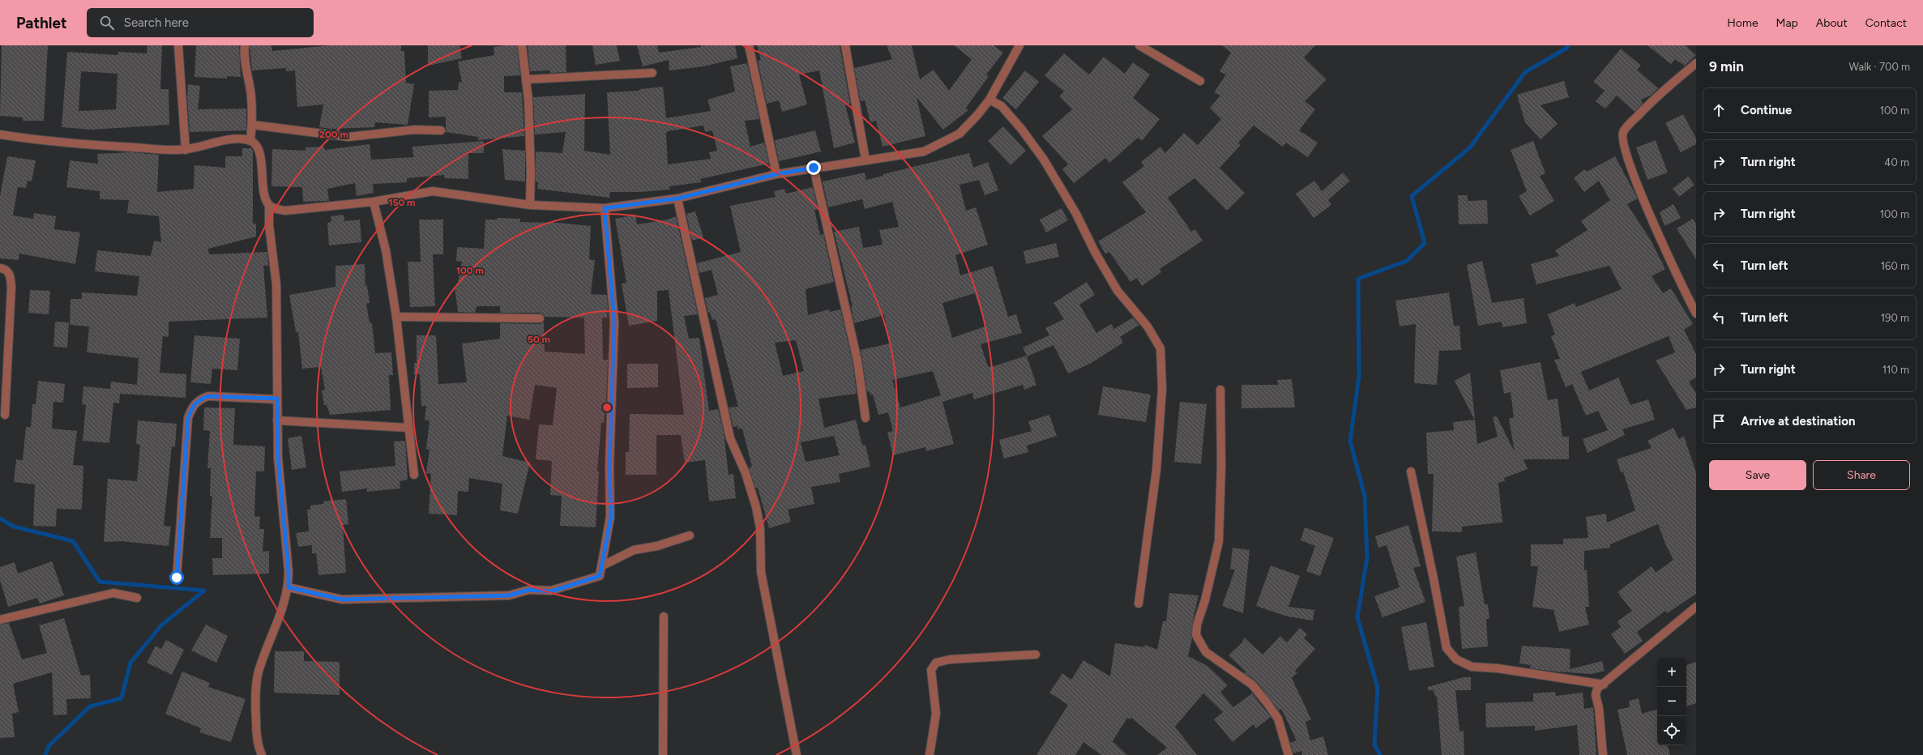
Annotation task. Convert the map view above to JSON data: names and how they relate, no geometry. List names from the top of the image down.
{
  "page": {
    "header": "Pathlet",
    "search": "Search here",
    "nav": [
      "Home",
      "Map",
      "About",
      "Contact"
    ],
    "heading": ["9 min", "Walk · 700 m"],
    "list": [
      ["Continue", "100 m"],
      ["Turn right", "40 m"],
      ["Turn right", "100 m"],
      ["Turn left", "160 m"],
      ["Turn left", "190 m"],
      ["Turn right", "110 m"],
      "Arrive at destination"
    ],
    "buttons": ["Save", "Share"],
    "map_buttons": ["+", "−"]
  },
  "rings": [
    "200 m",
    "150 m",
    "100 m",
    "50 m"
  ]
}
